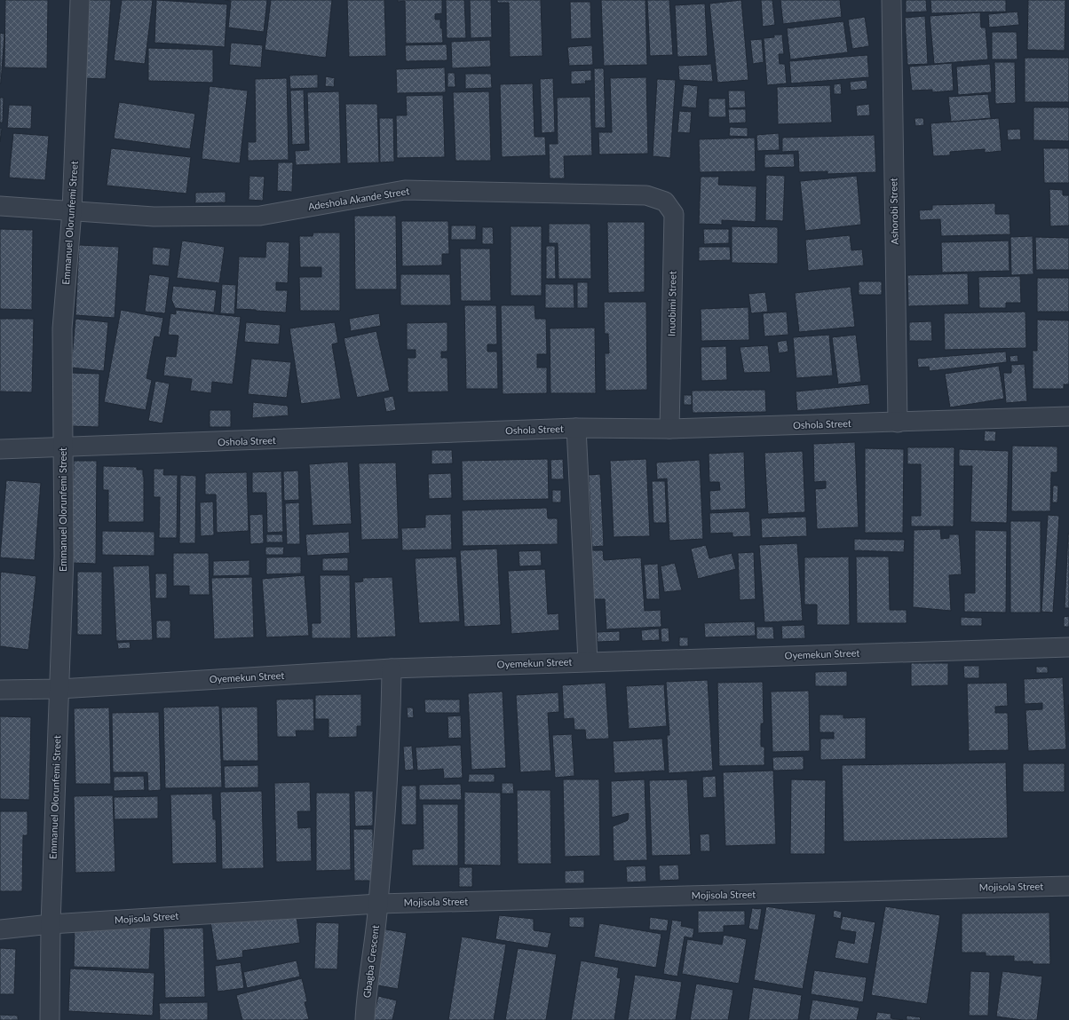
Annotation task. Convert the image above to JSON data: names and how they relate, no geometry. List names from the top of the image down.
{
  "streets": {
    "street": [
      "Adeshola Akande Street",
      "Ashorobi Street",
      "Emmanuel Olorunfemi Street",
      "Inuobimi Street",
      "Oshola Street",
      "Oyemekun Street",
      "Mojisola Street",
      "Gbagba Crescent"
    ]
  },
  "crossings": [
    ["Adeshola Akande Street", "Emmanuel Olorunfemi Street"],
    ["Adeshola Akande Street", "Inuobimi Street"],
    ["Ashorobi Street", "Oshola Street"],
    ["Emmanuel Olorunfemi Street", "Oshola Street"],
    ["Emmanuel Olorunfemi Street", "Oyemekun Street"],
    ["Emmanuel Olorunfemi Street", "Mojisola Street"],
    ["Inuobimi Street", "Oshola Street"],
    ["Mojisola Street", "Gbagba Crescent"]
  ]
}
